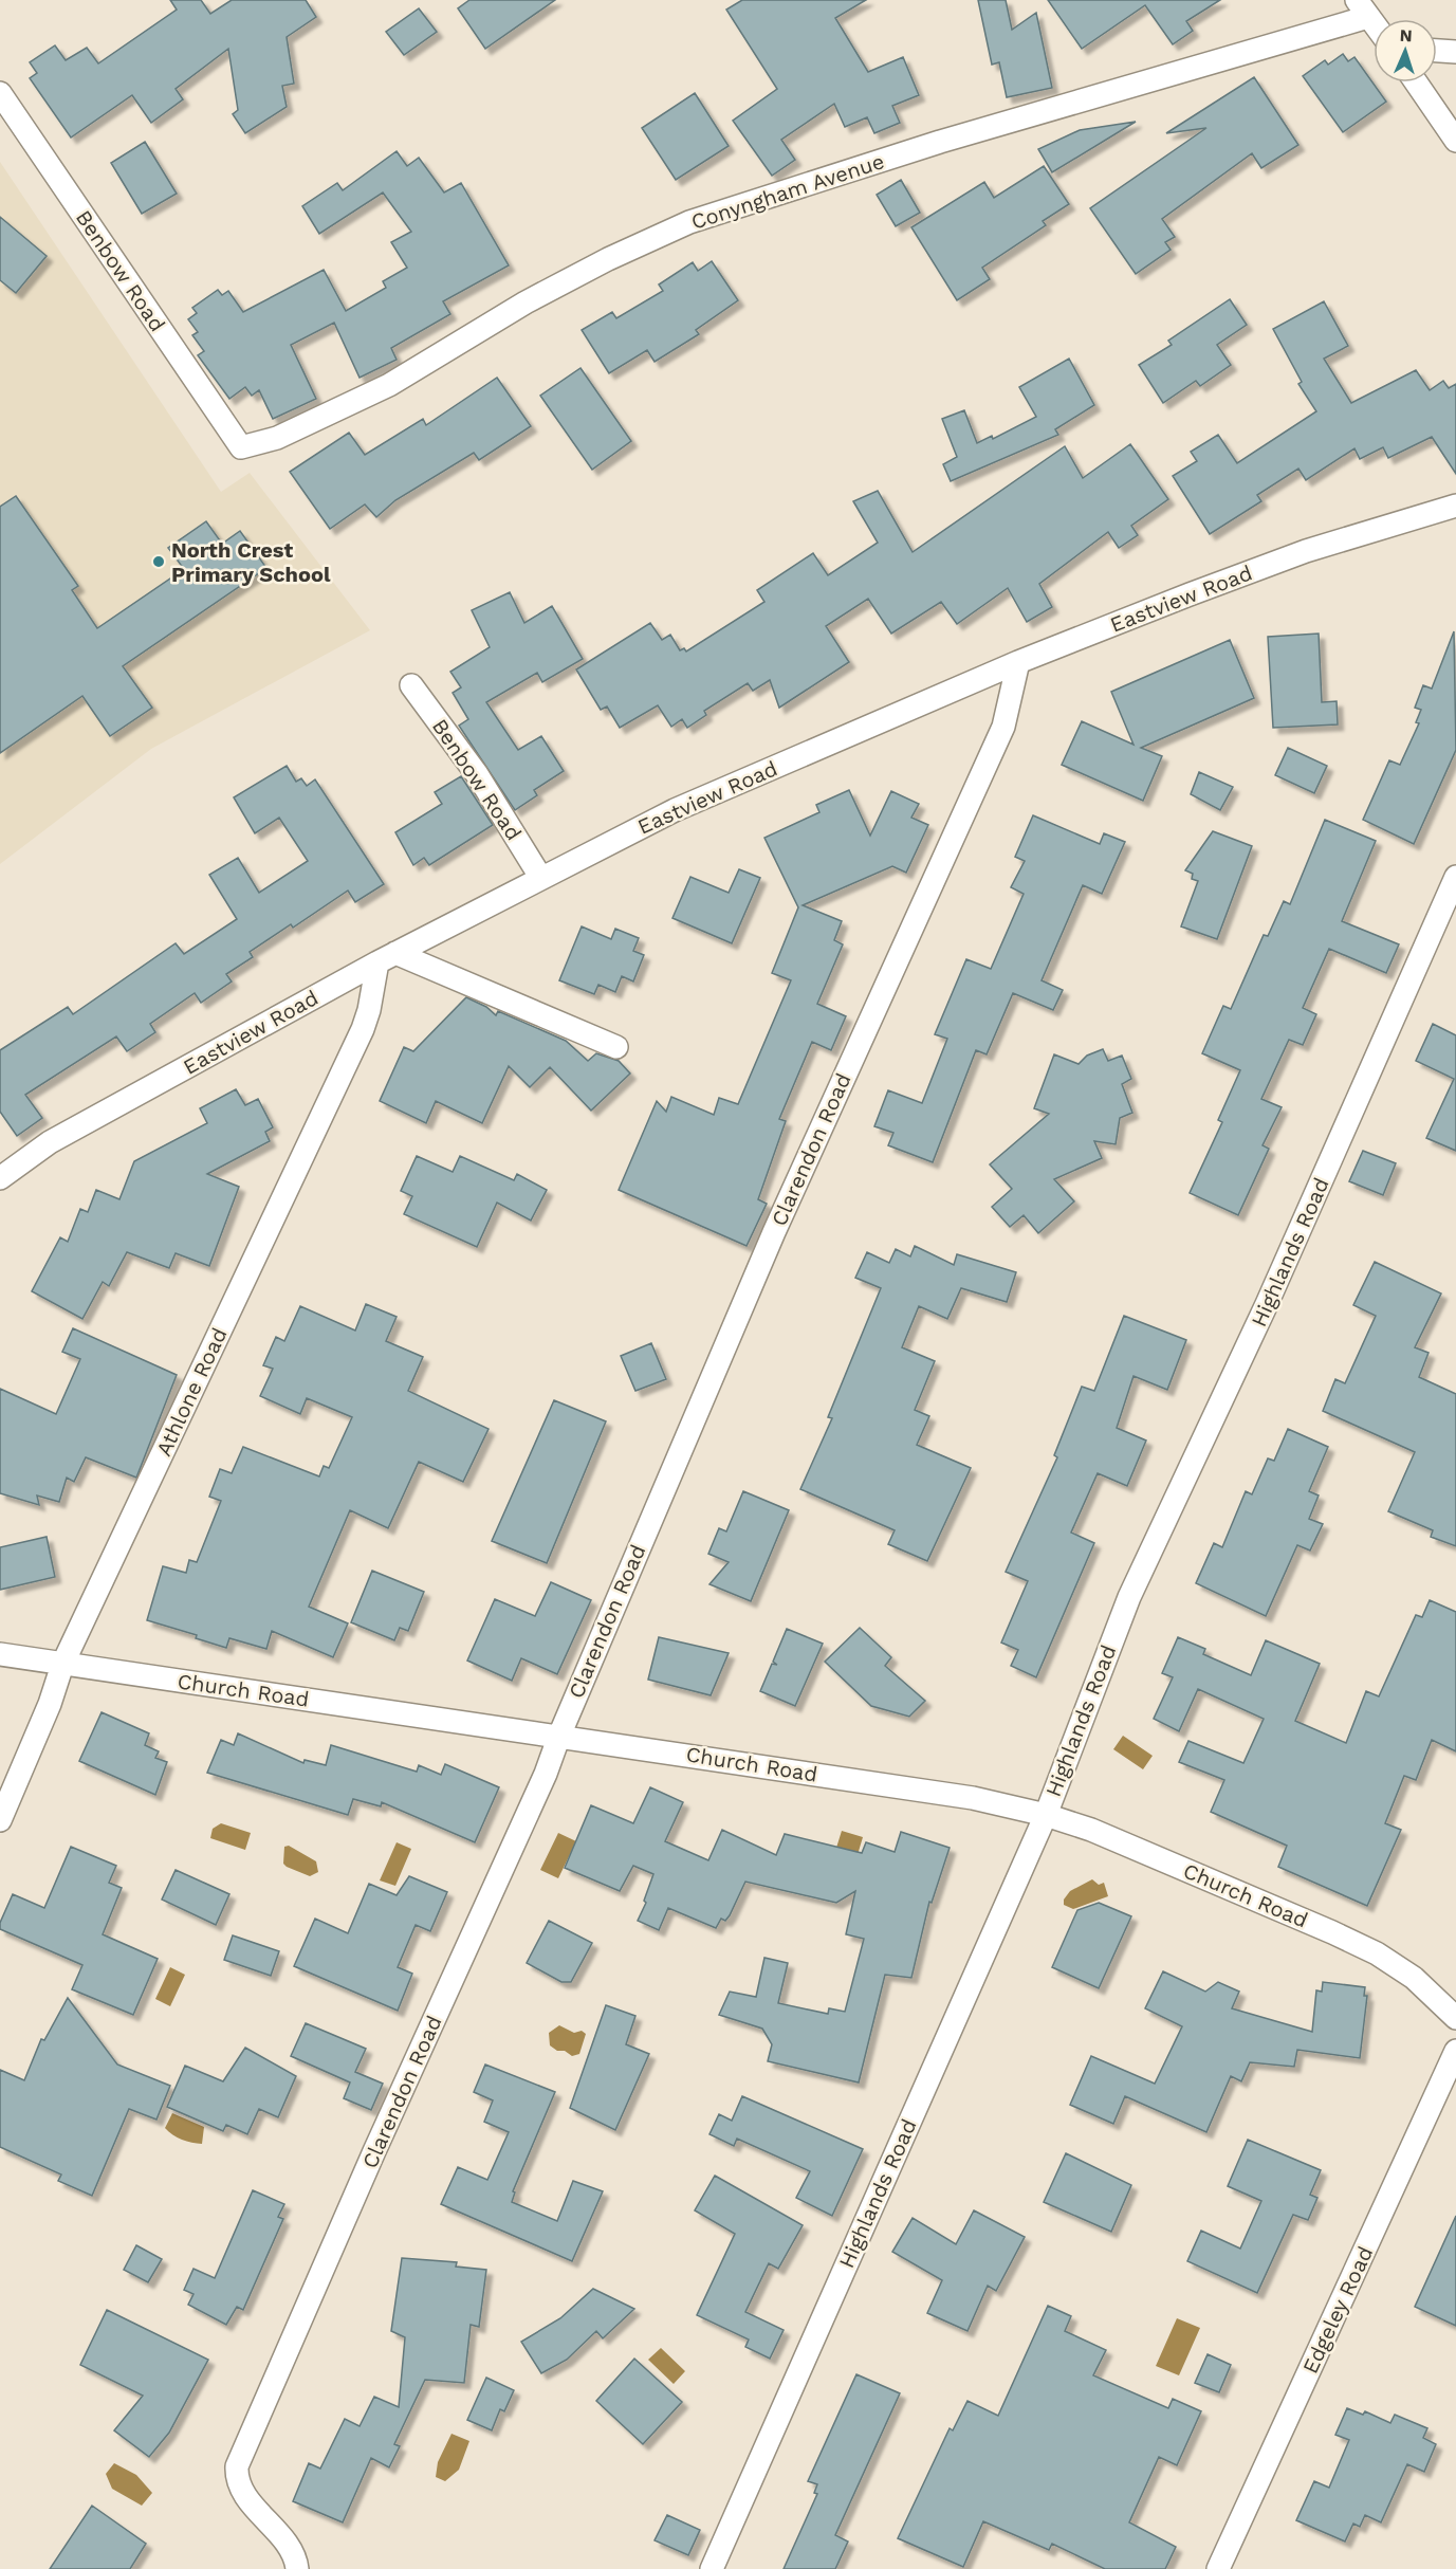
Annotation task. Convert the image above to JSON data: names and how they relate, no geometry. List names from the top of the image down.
{
  "streets": {
    "street": [
      "Conyngham Avenue",
      "Benbow Road",
      "Eastview Road",
      "Clarendon Road",
      "Highlands Road",
      "Athlone Road",
      "Church Road",
      "Edgeley Road"
    ]
  },
  "crossings": [
    ["Conyngham Avenue", "Benbow Road"],
    ["Benbow Road", "Eastview Road"],
    ["Eastview Road", "Clarendon Road"],
    ["Eastview Road", "Athlone Road"],
    ["Clarendon Road", "Church Road"],
    ["Highlands Road", "Church Road"],
    ["Athlone Road", "Church Road"]
  ],
  "places": ["North Crest Primary School"],
  "north": "top"
}
